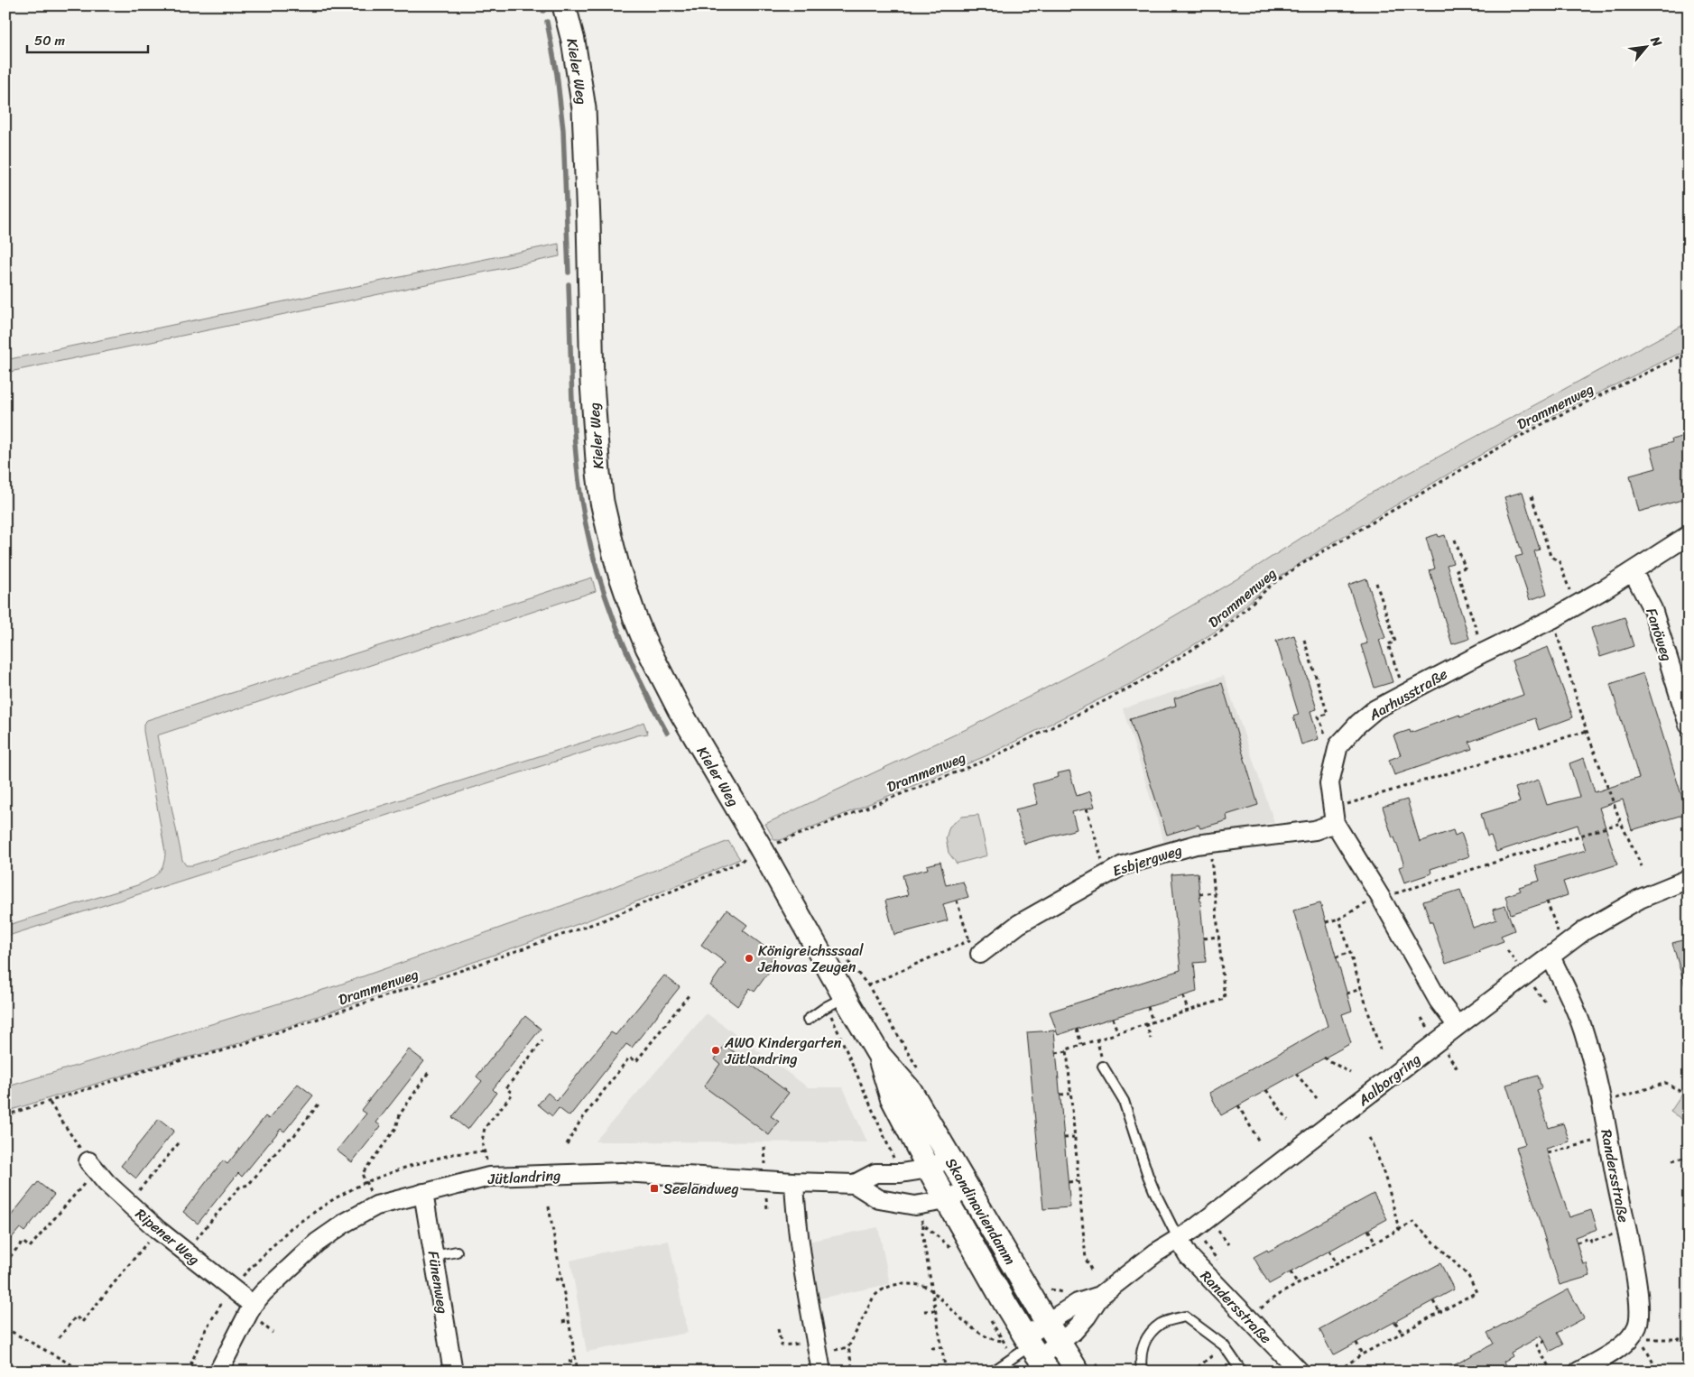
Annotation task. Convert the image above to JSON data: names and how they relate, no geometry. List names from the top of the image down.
{
  "streets": {
    "street": [
      "Kieler Weg",
      "Fanöweg",
      "Aarhusstraße",
      "Esbjergweg",
      "Aalborgring",
      "Randersstraße",
      "Jütlandring",
      "Skandinaviendamm",
      "Ripener Weg",
      "Fünenweg"
    ],
    "path": ["Drammenweg"]
  },
  "crossings": [
    ["Kieler Weg", "Drammenweg"],
    ["Kieler Weg", "Skandinaviendamm"],
    ["Drammenweg", "Skandinaviendamm"],
    ["Fanöweg", "Aarhusstraße"],
    ["Aarhusstraße", "Esbjergweg"],
    ["Aarhusstraße", "Aalborgring"],
    ["Aalborgring", "Randersstraße"],
    ["Aalborgring", "Skandinaviendamm"],
    ["Jütlandring", "Skandinaviendamm"],
    ["Jütlandring", "Ripener Weg"],
    ["Jütlandring", "Fünenweg"]
  ],
  "places": {
    "other": ["Königreichsssaal Jehovas Zeugen", "AWO Kindergarten Jütlandring"],
    "transit": ["Seelandweg"]
  },
  "scale_bar": "50 m",
  "north": "top right"
}
